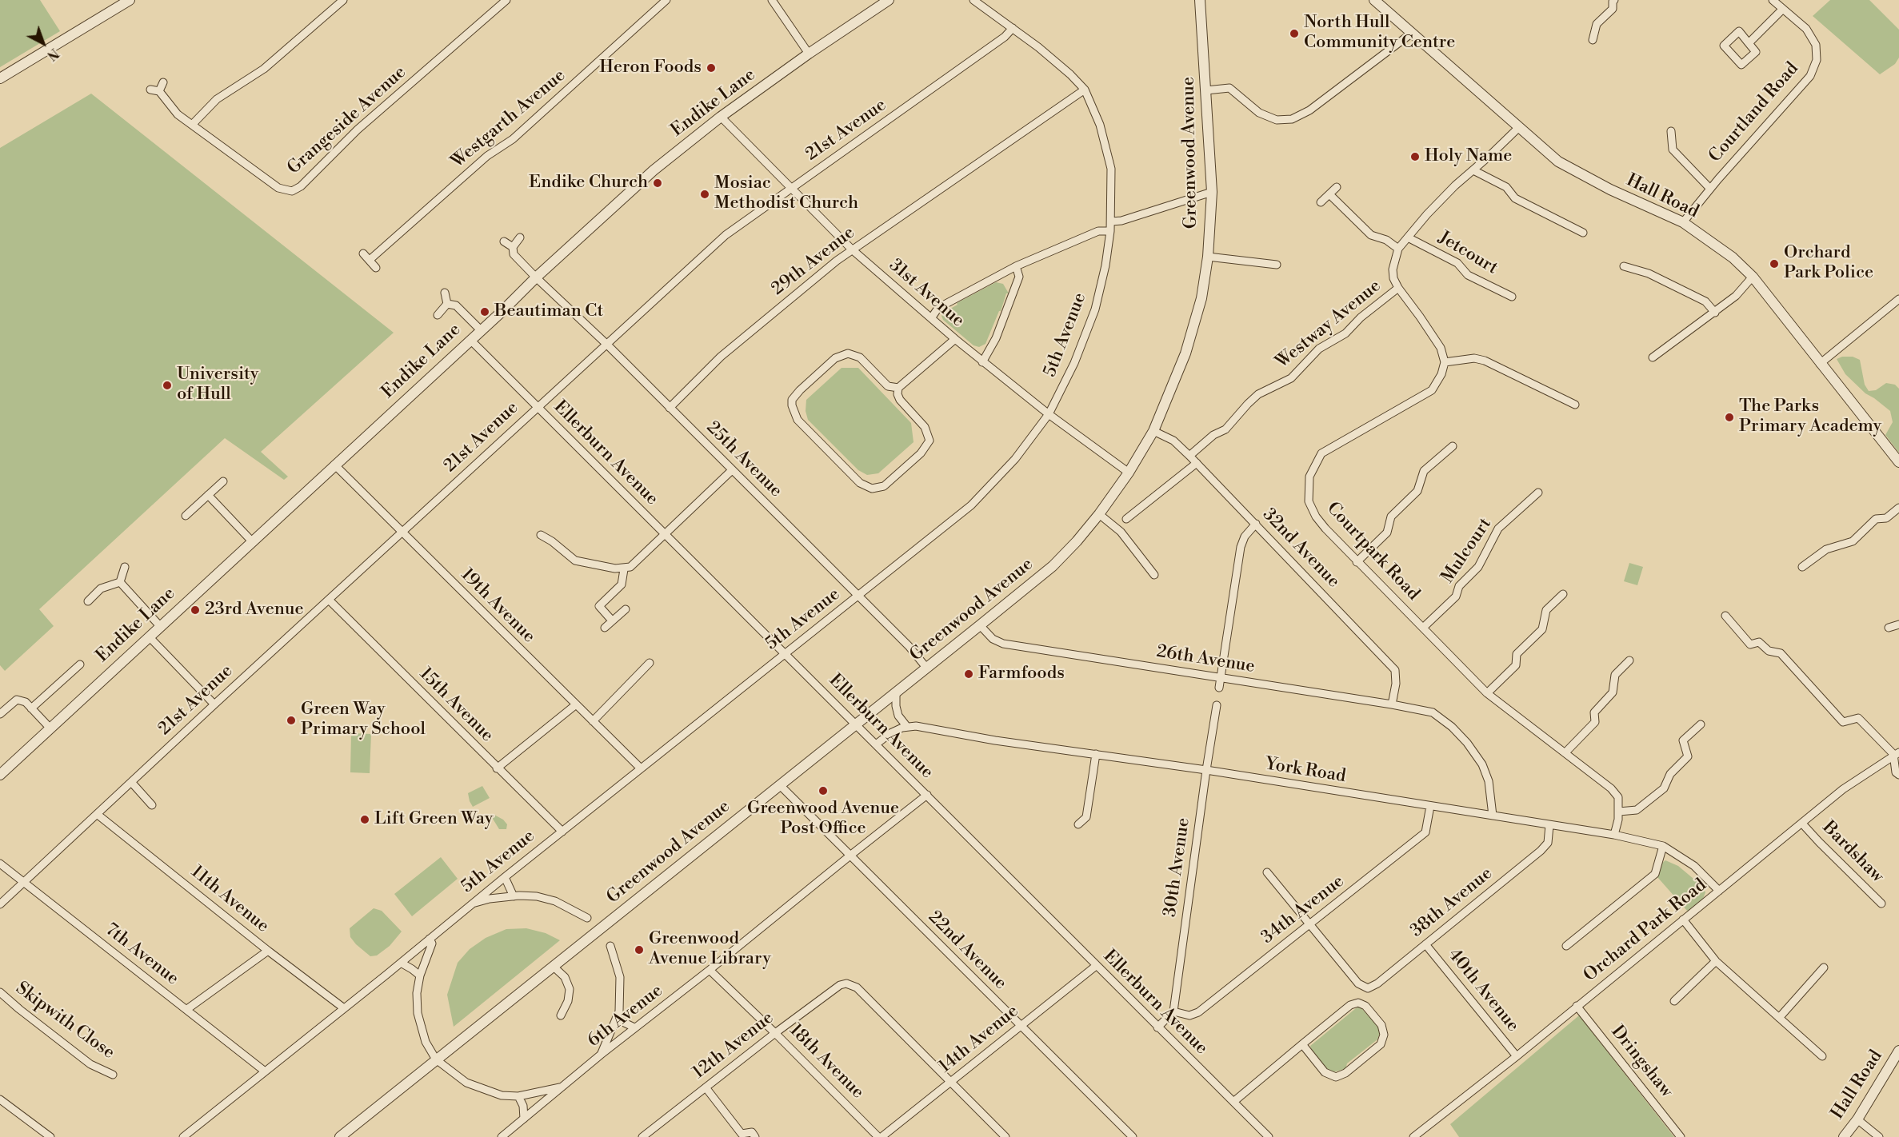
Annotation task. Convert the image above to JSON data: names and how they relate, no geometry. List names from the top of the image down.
{
  "streets": {
    "street": [
      "Endike Lane",
      "Courtland Road",
      "Westgarth Avenue",
      "Grangeside Avenue",
      "21st Avenue",
      "Greenwood Avenue",
      "Hall Road",
      "Jetcourt",
      "29th Avenue",
      "31st Avenue",
      "Westway Avenue",
      "5th Avenue",
      "Ellerburn Avenue",
      "25th Avenue",
      "32nd Avenue",
      "Mulcourt",
      "Courtpark Road",
      "19th Avenue",
      "26th Avenue",
      "15th Avenue",
      "York Road",
      "Bardshaw",
      "30th Avenue",
      "11th Avenue",
      "38th Avenue",
      "34th Avenue",
      "Orchard Park Road",
      "22nd Avenue",
      "7th Avenue",
      "40th Avenue",
      "6th Avenue",
      "Skipwith Close",
      "14th Avenue",
      "12th Avenue",
      "18th Avenue",
      "Dringshaw"
    ]
  },
  "crossings": [
    ["Endike Lane", "31st Avenue"],
    ["Endike Lane", "Ellerburn Avenue"],
    ["Endike Lane", "25th Avenue"],
    ["Endike Lane", "19th Avenue"],
    ["Courtland Road", "Hall Road"],
    ["21st Avenue", "31st Avenue"],
    ["21st Avenue", "5th Avenue"],
    ["21st Avenue", "Ellerburn Avenue"],
    ["21st Avenue", "25th Avenue"],
    ["21st Avenue", "19th Avenue"],
    ["21st Avenue", "15th Avenue"],
    ["21st Avenue", "11th Avenue"],
    ["21st Avenue", "7th Avenue"],
    ["Greenwood Avenue", "31st Avenue"],
    ["Greenwood Avenue", "Ellerburn Avenue"],
    ["Greenwood Avenue", "25th Avenue"],
    ["Greenwood Avenue", "32nd Avenue"],
    ["Greenwood Avenue", "26th Avenue"],
    ["Greenwood Avenue", "22nd Avenue"],
    ["29th Avenue", "31st Avenue"],
    ["29th Avenue", "5th Avenue"],
    ["29th Avenue", "25th Avenue"],
    ["31st Avenue", "5th Avenue"],
    ["Westway Avenue", "32nd Avenue"],
    ["5th Avenue", "Ellerburn Avenue"],
    ["5th Avenue", "25th Avenue"],
    ["5th Avenue", "19th Avenue"],
    ["5th Avenue", "15th Avenue"],
    ["5th Avenue", "11th Avenue"],
    ["5th Avenue", "7th Avenue"],
    ["Ellerburn Avenue", "York Road"],
    ["Ellerburn Avenue", "6th Avenue"],
    ["Ellerburn Avenue", "14th Avenue"],
    ["32nd Avenue", "26th Avenue"],
    ["Mulcourt", "Courtpark Road"],
    ["Courtpark Road", "York Road"],
    ["26th Avenue", "York Road"],
    ["York Road", "30th Avenue"],
    ["York Road", "38th Avenue"],
    ["York Road", "34th Avenue"],
    ["York Road", "Orchard Park Road"],
    ["Bardshaw", "Orchard Park Road"],
    ["30th Avenue", "34th Avenue"],
    ["38th Avenue", "34th Avenue"],
    ["38th Avenue", "40th Avenue"],
    ["Orchard Park Road", "40th Avenue"],
    ["Orchard Park Road", "Dringshaw"],
    ["22nd Avenue", "6th Avenue"],
    ["22nd Avenue", "14th Avenue"],
    ["6th Avenue", "18th Avenue"],
    ["14th Avenue", "12th Avenue"],
    ["14th Avenue", "18th Avenue"],
    ["12th Avenue", "18th Avenue"]
  ],
  "places": [
    "North Hull Community Centre",
    "Heron Foods",
    "Holy Name",
    "Endike Church",
    "Mosiac Methodist Church",
    "Orchard Park Police",
    "Beautiman Ct",
    "University of Hull",
    "The Parks Primary Academy",
    "23rd Avenue",
    "Farmfoods",
    "Green Way Primary School",
    "Greenwood Avenue Post Office",
    "Lift Green Way",
    "Greenwood Avenue Library"
  ],
  "north": "bottom right"
}
